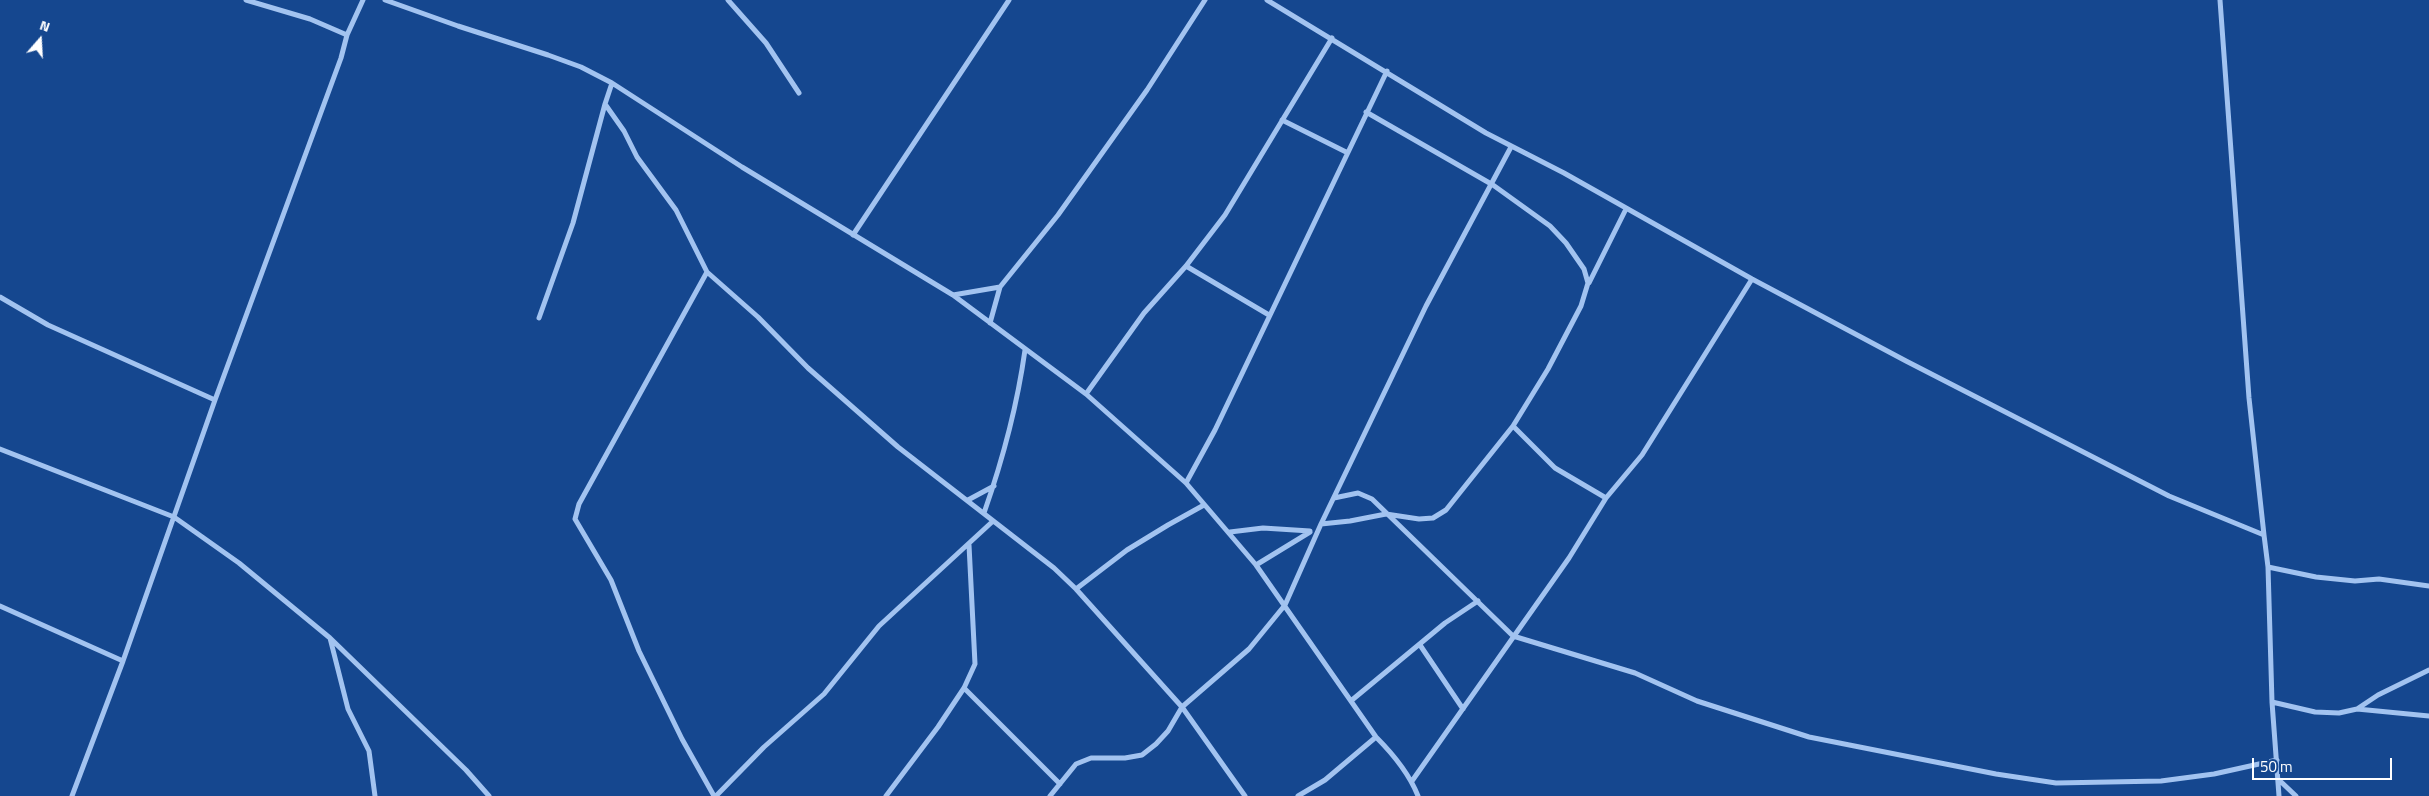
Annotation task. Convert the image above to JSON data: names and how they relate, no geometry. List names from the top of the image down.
{
  "scale_bar": "50 m",
  "north": "top"
}
